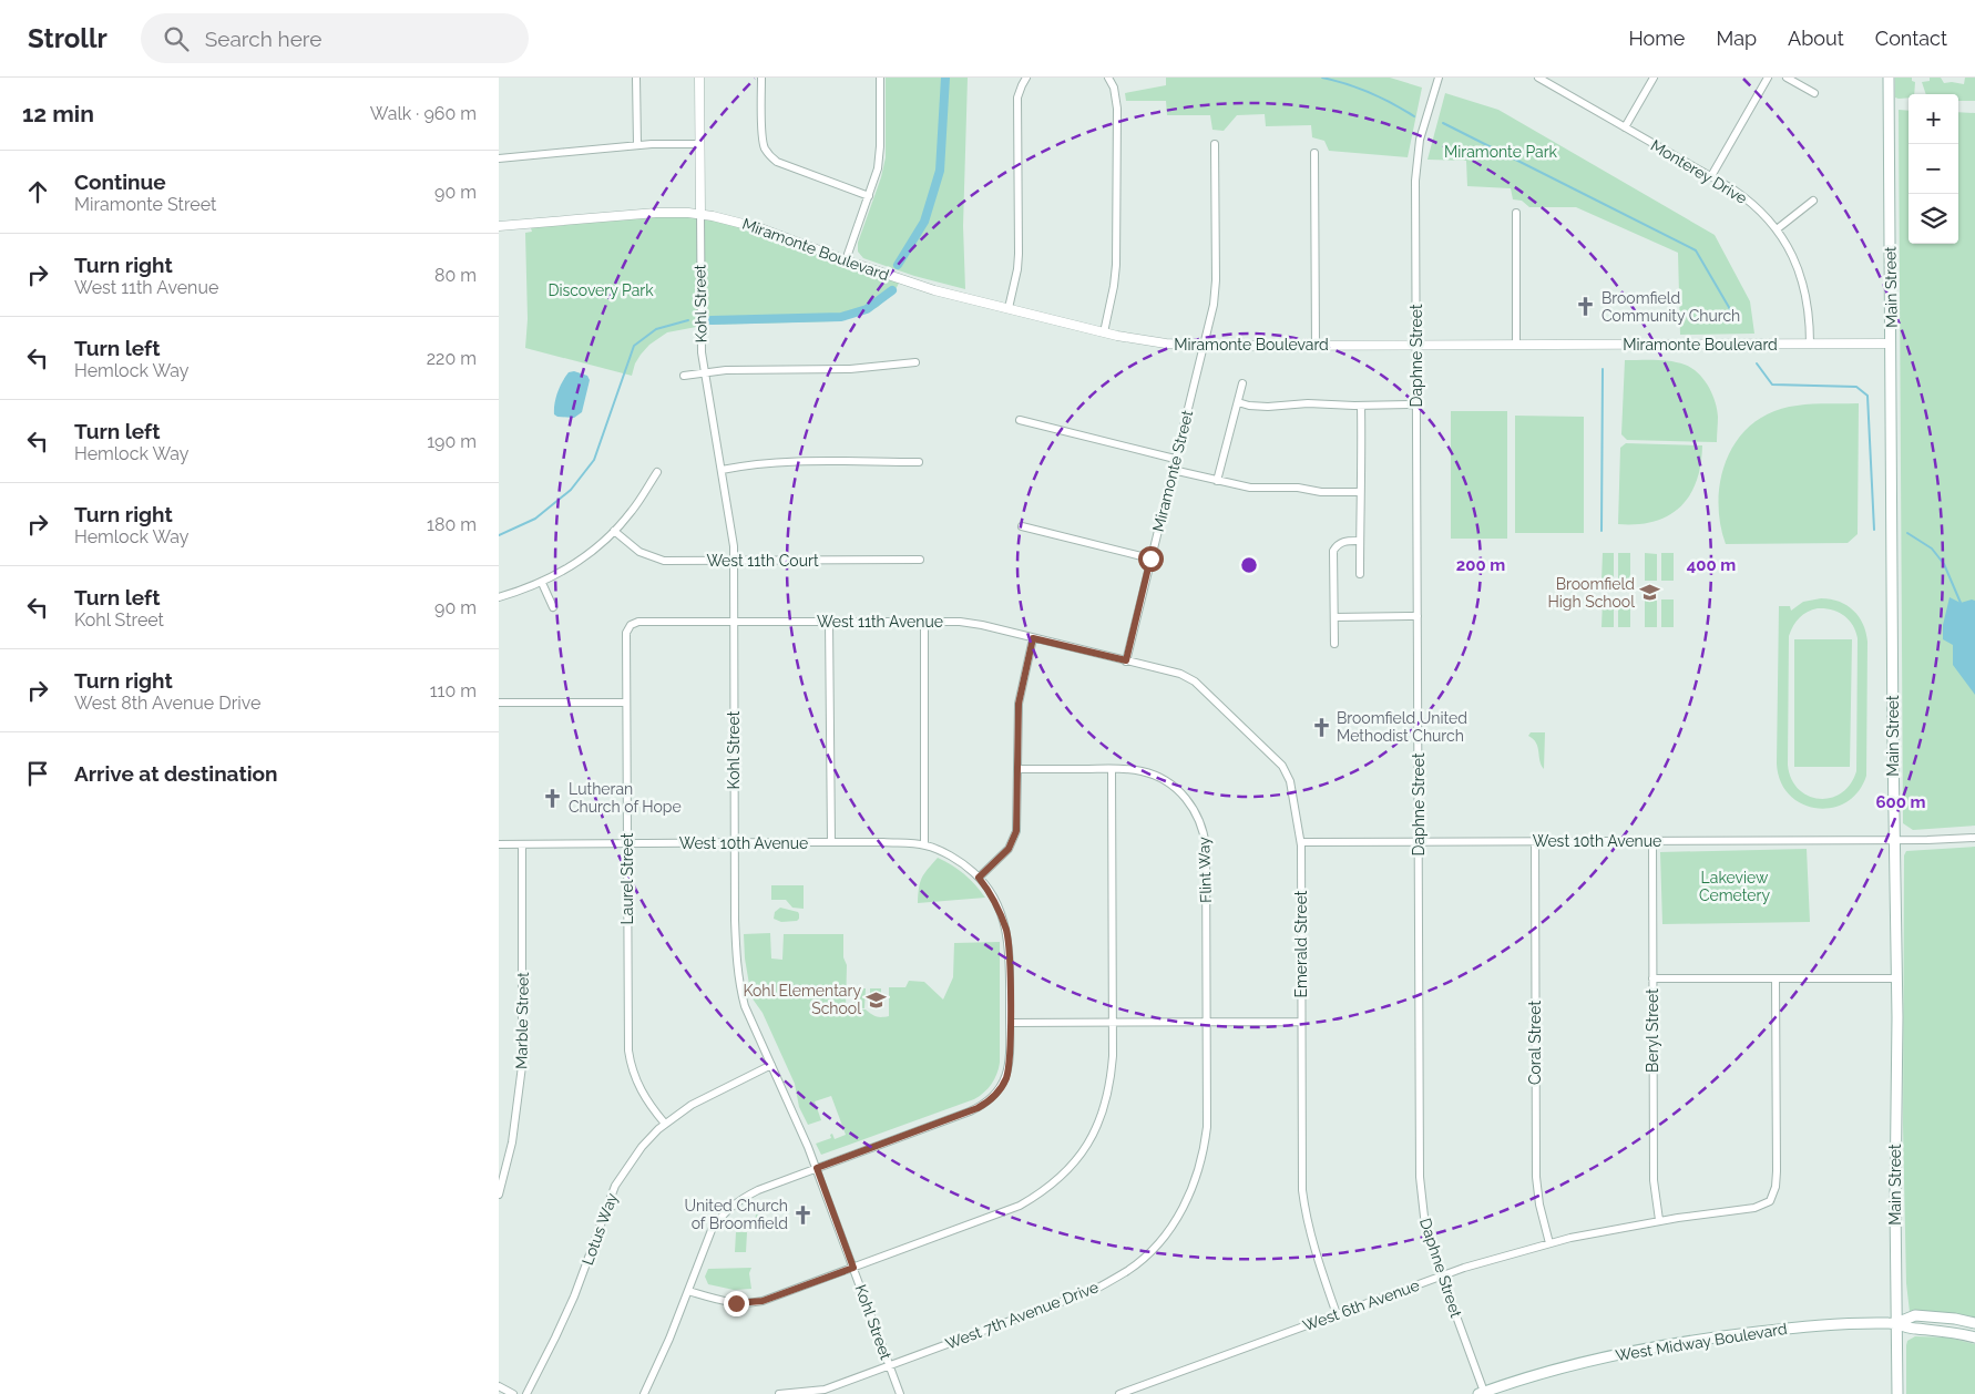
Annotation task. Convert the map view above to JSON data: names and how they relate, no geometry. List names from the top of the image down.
{
  "streets": {
    "main road": ["Main Street", "West Midway Boulevard"],
    "street": [
      "Monterey Drive",
      "Miramonte Boulevard",
      "Kohl Street",
      "Daphne Street",
      "Miramonte Street",
      "West 11th Court",
      "West 11th Avenue",
      "West 10th Avenue",
      "Flint Way",
      "Laurel Street",
      "Emerald Street",
      "Marble Street",
      "Beryl Street",
      "Coral Street",
      "Lotus Way",
      "West 6th Avenue",
      "West 7th Avenue Drive"
    ]
  },
  "crossings": [
    ["Monterey Drive", "Miramonte Boulevard"],
    ["Miramonte Boulevard", "Main Street"],
    ["Miramonte Boulevard", "Kohl Street"],
    ["Miramonte Boulevard", "Daphne Street"],
    ["Miramonte Boulevard", "Miramonte Street"],
    ["Main Street", "West 10th Avenue"],
    ["Main Street", "West Midway Boulevard"],
    ["Kohl Street", "West 11th Court"],
    ["Kohl Street", "West 11th Avenue"],
    ["Kohl Street", "West 10th Avenue"],
    ["Kohl Street", "Lotus Way"],
    ["Kohl Street", "West 7th Avenue Drive"],
    ["Daphne Street", "West 10th Avenue"],
    ["Daphne Street", "West 6th Avenue"],
    ["Daphne Street", "West Midway Boulevard"],
    ["Miramonte Street", "West 11th Avenue"],
    ["Miramonte Street", "Emerald Street"],
    ["West 11th Avenue", "Laurel Street"],
    ["West 11th Avenue", "Emerald Street"],
    ["West 10th Avenue", "Laurel Street"],
    ["West 10th Avenue", "Emerald Street"],
    ["West 10th Avenue", "Marble Street"],
    ["West 10th Avenue", "Beryl Street"],
    ["West 10th Avenue", "Coral Street"],
    ["Flint Way", "West 7th Avenue Drive"],
    ["Laurel Street", "Lotus Way"],
    ["Emerald Street", "West 6th Avenue"],
    ["Beryl Street", "West 6th Avenue"],
    ["Coral Street", "West 6th Avenue"]
  ],
  "parks": ["Miramonte Park", "Discovery Park", "Lakeview Cemetery"],
  "places": {
    "church": [
      "Broomfield Community Church",
      "Broomfield United Methodist Church",
      "Lutheran Church of Hope",
      "United Church of Broomfield"
    ],
    "school or university": ["Broomfield High School", "Kohl Elementary School"]
  },
  "page": {
    "header": "Strollr",
    "search": "Search here",
    "nav": [
      "Home",
      "Map",
      "About",
      "Contact"
    ],
    "heading": ["12 min", "Walk · 960 m"],
    "map_buttons": ["+", "−"],
    "list": [
      ["Continue", "Miramonte Street", "90 m"],
      ["Turn right", "West 11th Avenue", "80 m"],
      ["Turn left", "Hemlock Way", "220 m"],
      ["Turn left", "Hemlock Way", "190 m"],
      ["Turn right", "Hemlock Way", "180 m"],
      ["Turn left", "Kohl Street", "90 m"],
      ["Turn right", "West 8th Avenue Drive", "110 m"],
      "Arrive at destination"
    ]
  },
  "rings": ["200 m", "400 m", "600 m"]
}
